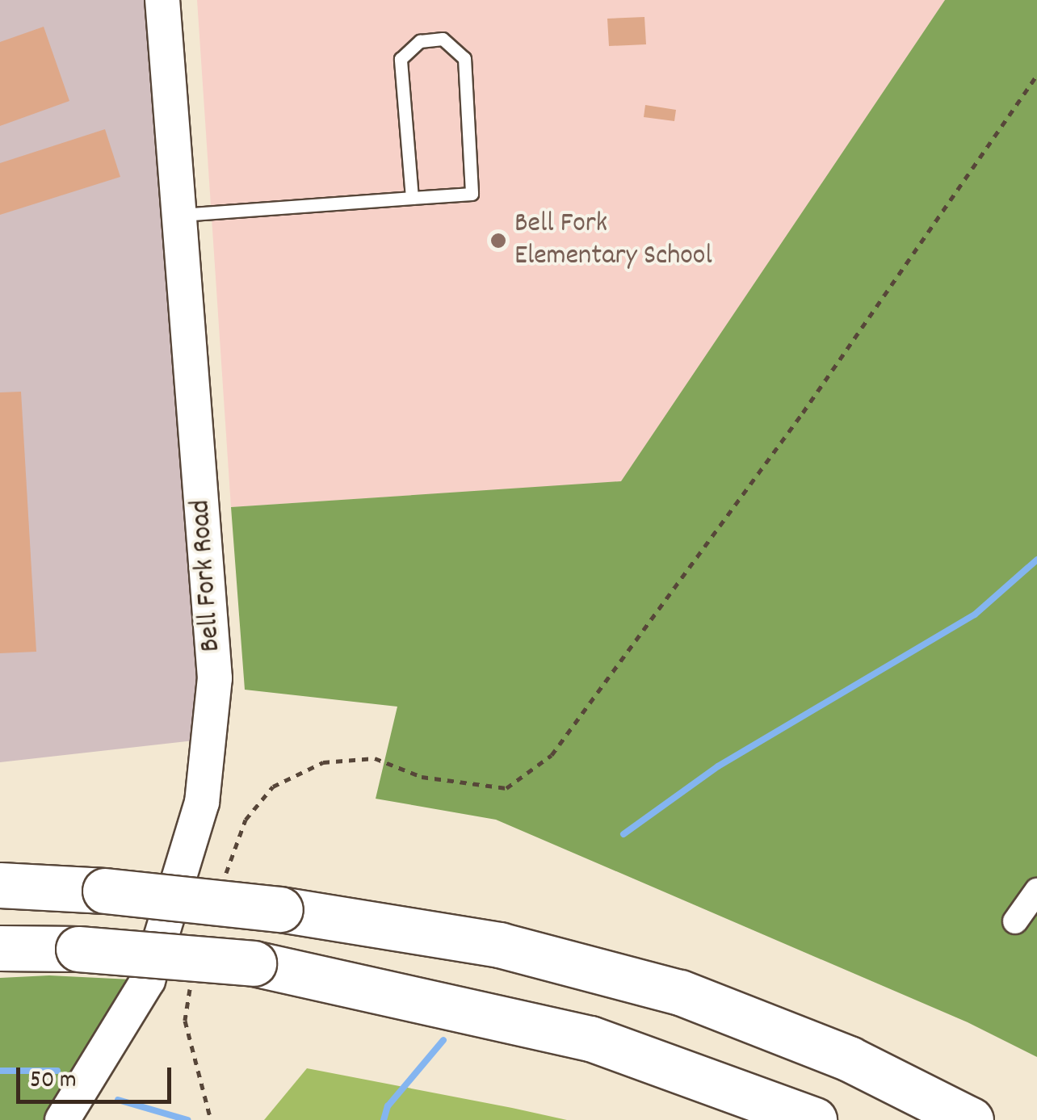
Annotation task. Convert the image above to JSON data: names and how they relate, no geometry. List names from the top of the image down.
{
  "streets": {
    "main road": ["Bell Fork Road"]
  },
  "places": ["Bell Fork Elementary School"],
  "scale_bar": "50 m"
}
